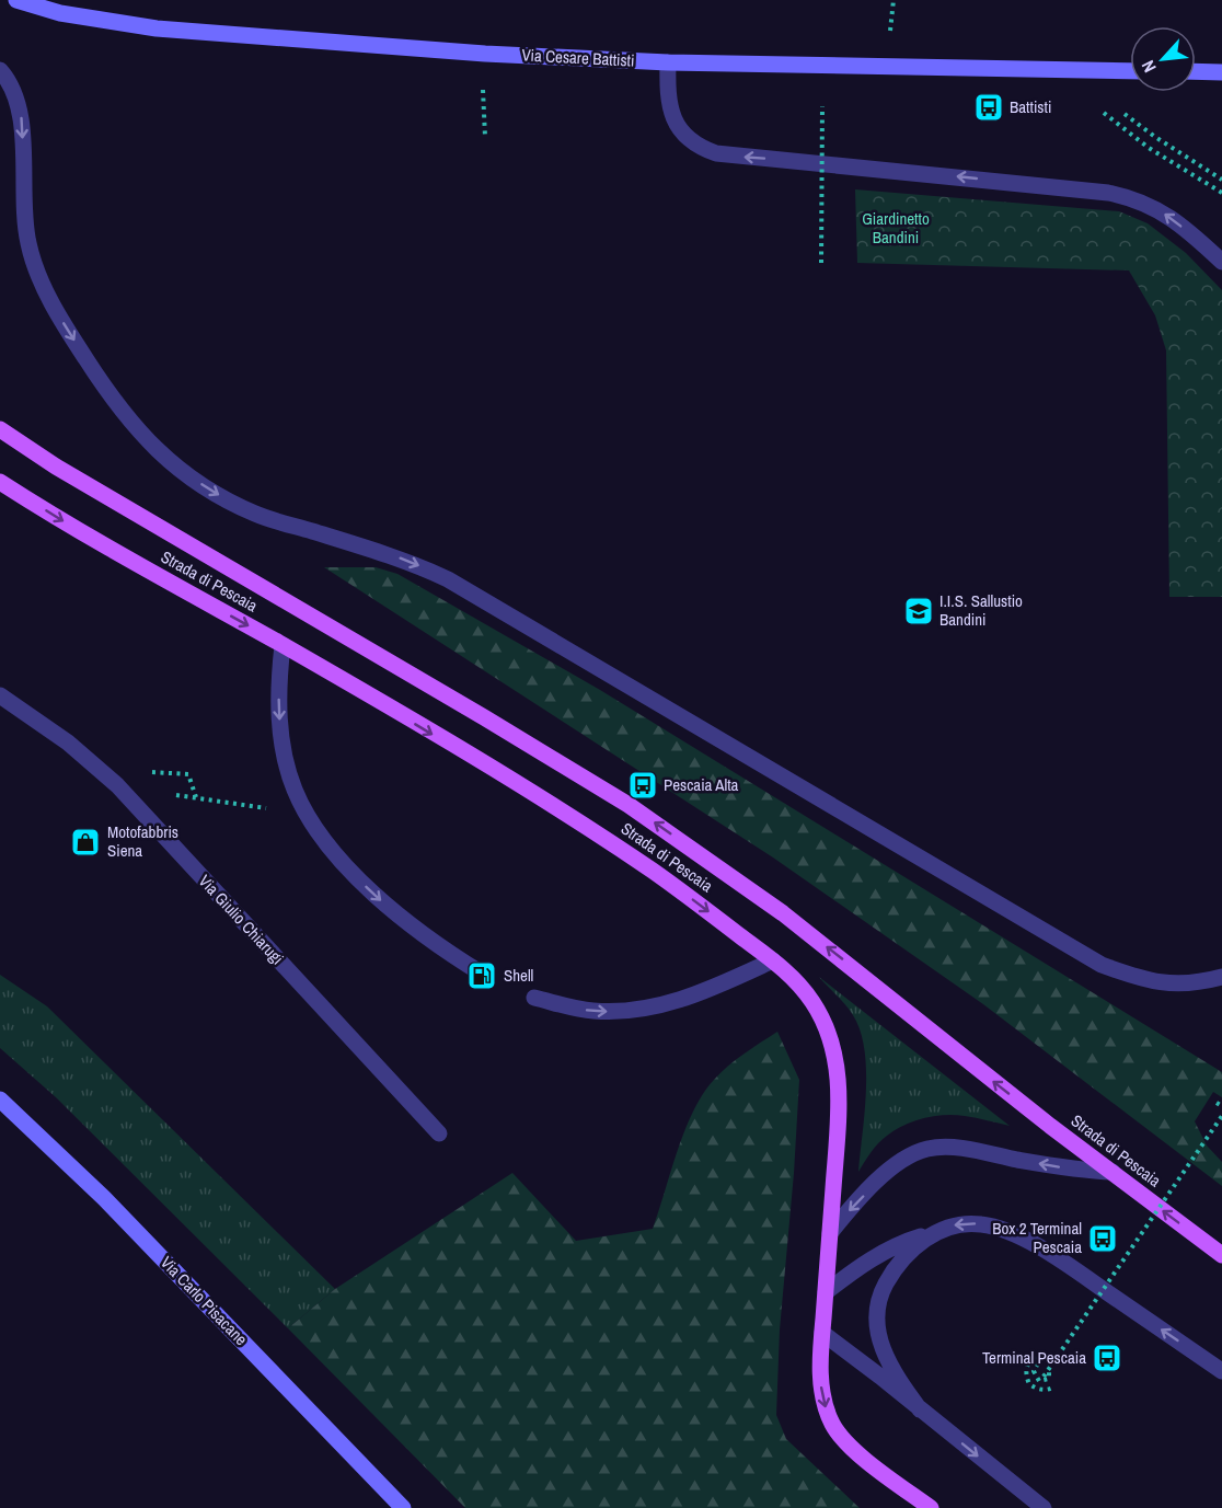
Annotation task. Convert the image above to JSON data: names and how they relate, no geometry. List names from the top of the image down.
{
  "streets": {
    "main road": ["Strada di Pescaia"],
    "street": ["Via Cesare Battisti", "Via Giulio Chiarugi", "Via Carlo Pisacane"]
  },
  "parks": ["Giardinetto Bandini"],
  "places": {
    "bus stop": [
      "Battisti",
      "Pescaia Alta",
      "Box 2 Terminal Pescaia",
      "Terminal Pescaia"
    ],
    "school or university": ["I.I.S. Sallustio Bandini"],
    "shop": ["Motofabbris Siena"],
    "fuel station": ["Shell"]
  },
  "north": "bottom left"
}
